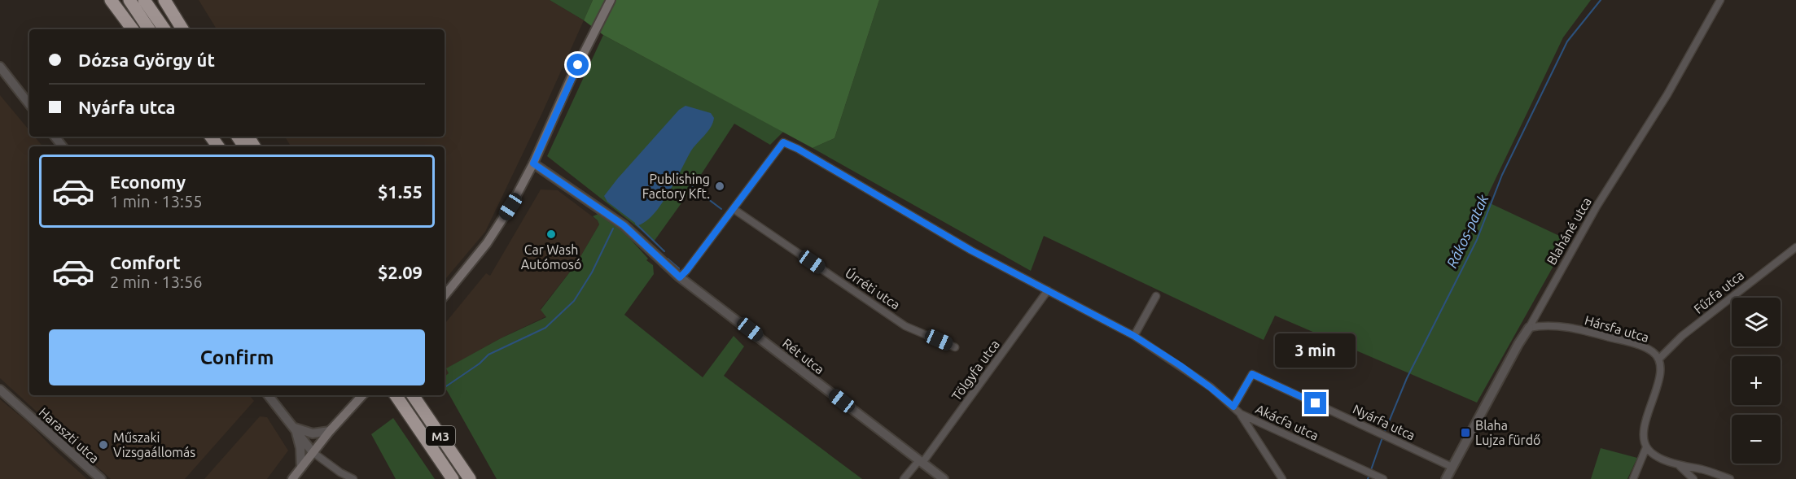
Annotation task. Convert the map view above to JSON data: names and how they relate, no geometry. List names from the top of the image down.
{
  "streets": {
    "highway": ["M3"],
    "street": [
      "Blaháné utca",
      "Úrréti utca",
      "Fűzfa utca",
      "Hársfa utca",
      "Rét utca",
      "Tölgyfa utca",
      "Akácfa utca",
      "Nyárfa utca",
      "Haraszti utca"
    ]
  },
  "crossings": [
    ["Blaháné utca", "Hársfa utca"],
    ["Blaháné utca", "Nyárfa utca"],
    ["Úrréti utca", "Akácfa utca"],
    ["Fűzfa utca", "Hársfa utca"],
    ["Rét utca", "Tölgyfa utca"],
    ["Tölgyfa utca", "Akácfa utca"],
    ["Akácfa utca", "Nyárfa utca"]
  ],
  "water": ["Rákos-patak"],
  "places": {
    "other": ["Publishing Factory Kft.", "Car Wash Autómosó", "Műszaki Vizsgaállomás"],
    "transit": ["Blaha Lujza fürdő"]
  },
  "page": {
    "banner": ["Dózsa György út", "Nyárfa utca"],
    "list": [
      {
        "name": "Economy",
        "note": "1 min · 13:55",
        "value": "$1.55"
      },
      {
        "name": "Comfort",
        "note": "2 min · 13:56",
        "value": "$2.09"
      }
    ],
    "map_buttons": ["+", "−"],
    "buttons": "Confirm",
    "bubble": "3 min"
  }
}
